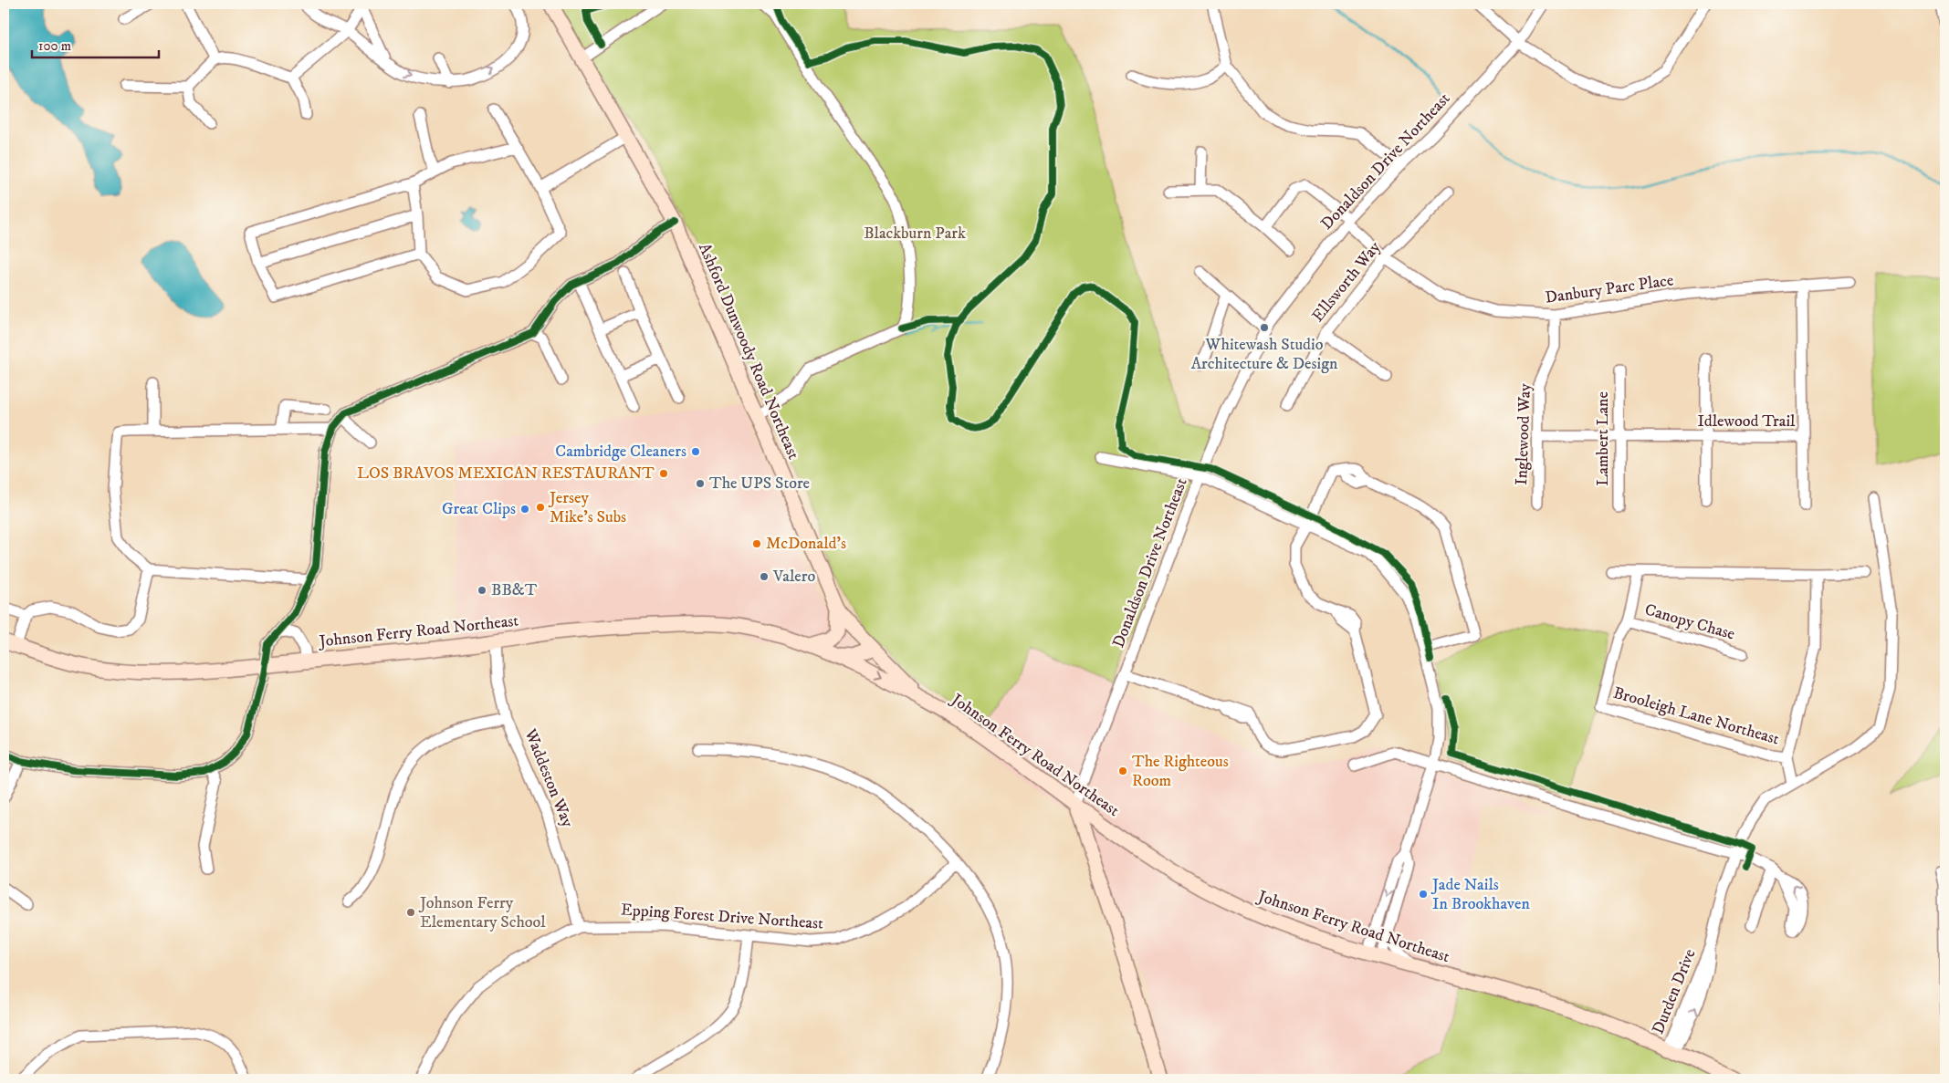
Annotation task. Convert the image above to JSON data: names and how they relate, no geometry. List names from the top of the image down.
{
  "streets": {
    "main road": ["Ashford Dunwoody Road Northeast", "Johnson Ferry Road Northeast"],
    "street": [
      "Donaldson Drive Northeast",
      "Ellsworth Way",
      "Danbury Parc Place",
      "Idlewood Trail",
      "Inglewood Way",
      "Lambert Lane",
      "Canopy Chase",
      "Brooleigh Lane Northeast",
      "Waddeston Way",
      "Epping Forest Drive Northeast",
      "Durden Drive"
    ]
  },
  "crossings": [
    ["Donaldson Drive Northeast", "Danbury Parc Place"],
    ["Donaldson Drive Northeast", "Johnson Ferry Road Northeast"],
    ["Ellsworth Way", "Danbury Parc Place"],
    ["Danbury Parc Place", "Idlewood Trail"],
    ["Danbury Parc Place", "Inglewood Way"],
    ["Ashford Dunwoody Road Northeast", "Johnson Ferry Road Northeast"],
    ["Idlewood Trail", "Inglewood Way"],
    ["Idlewood Trail", "Lambert Lane"],
    ["Canopy Chase", "Brooleigh Lane Northeast"],
    ["Johnson Ferry Road Northeast", "Waddeston Way"],
    ["Johnson Ferry Road Northeast", "Durden Drive"],
    ["Brooleigh Lane Northeast", "Durden Drive"],
    ["Waddeston Way", "Epping Forest Drive Northeast"]
  ],
  "parks": ["Blackburn Park"],
  "places": [
    "Whitewash Studio Architecture & Design",
    "Cambridge Cleaners",
    "LOS BRAVOS MEXICAN RESTAURANT",
    "The UPS Store",
    "Jersey Mike's Subs",
    "Great Clips",
    "McDonald's",
    "Valero",
    "BB&T",
    "The Righteous Room",
    "Jade Nails In Brookhaven",
    "Johnson Ferry Elementary School"
  ],
  "scale_bar": "100 m"
}
